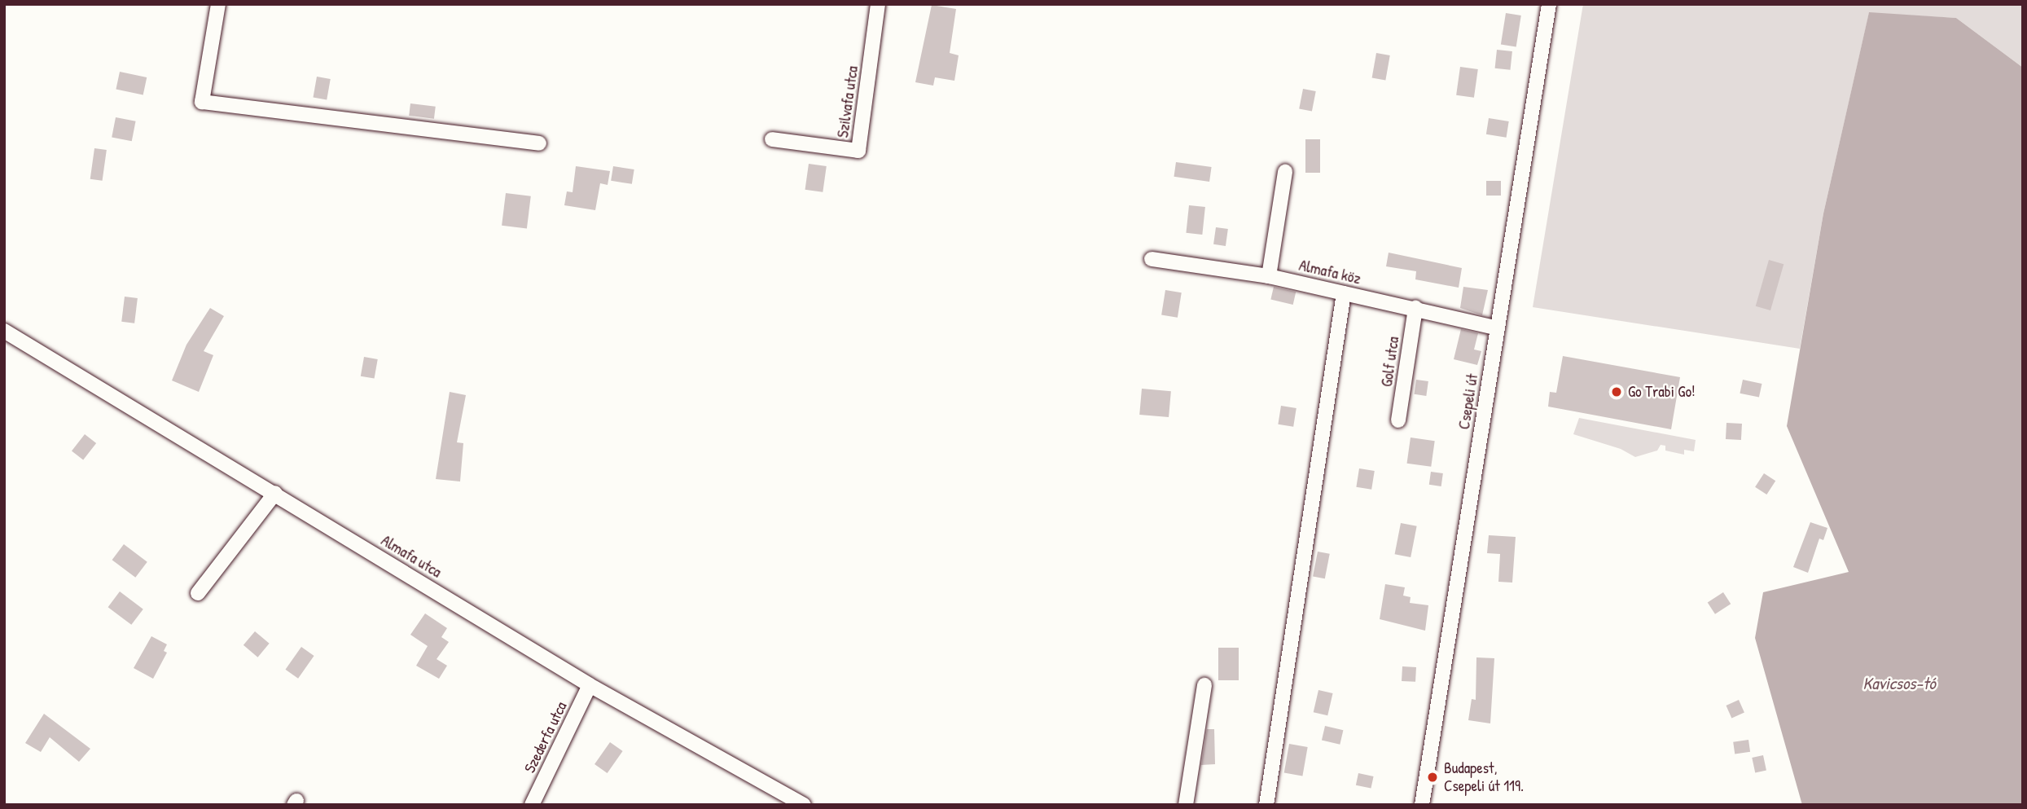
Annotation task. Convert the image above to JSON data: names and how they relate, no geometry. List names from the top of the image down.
{
  "streets": {
    "street": [
      "Szilvafa utca",
      "Almafa köz",
      "Golf utca",
      "Csepeli út",
      "Almafa utca",
      "Szederfa utca"
    ]
  },
  "crossings": [
    ["Almafa köz", "Golf utca"],
    ["Almafa köz", "Csepeli út"],
    ["Almafa utca", "Szederfa utca"]
  ],
  "water": ["Kavicsos-tó"],
  "places": ["Go Trabi Go!", "Budapest, Csepeli út 119."]
}
